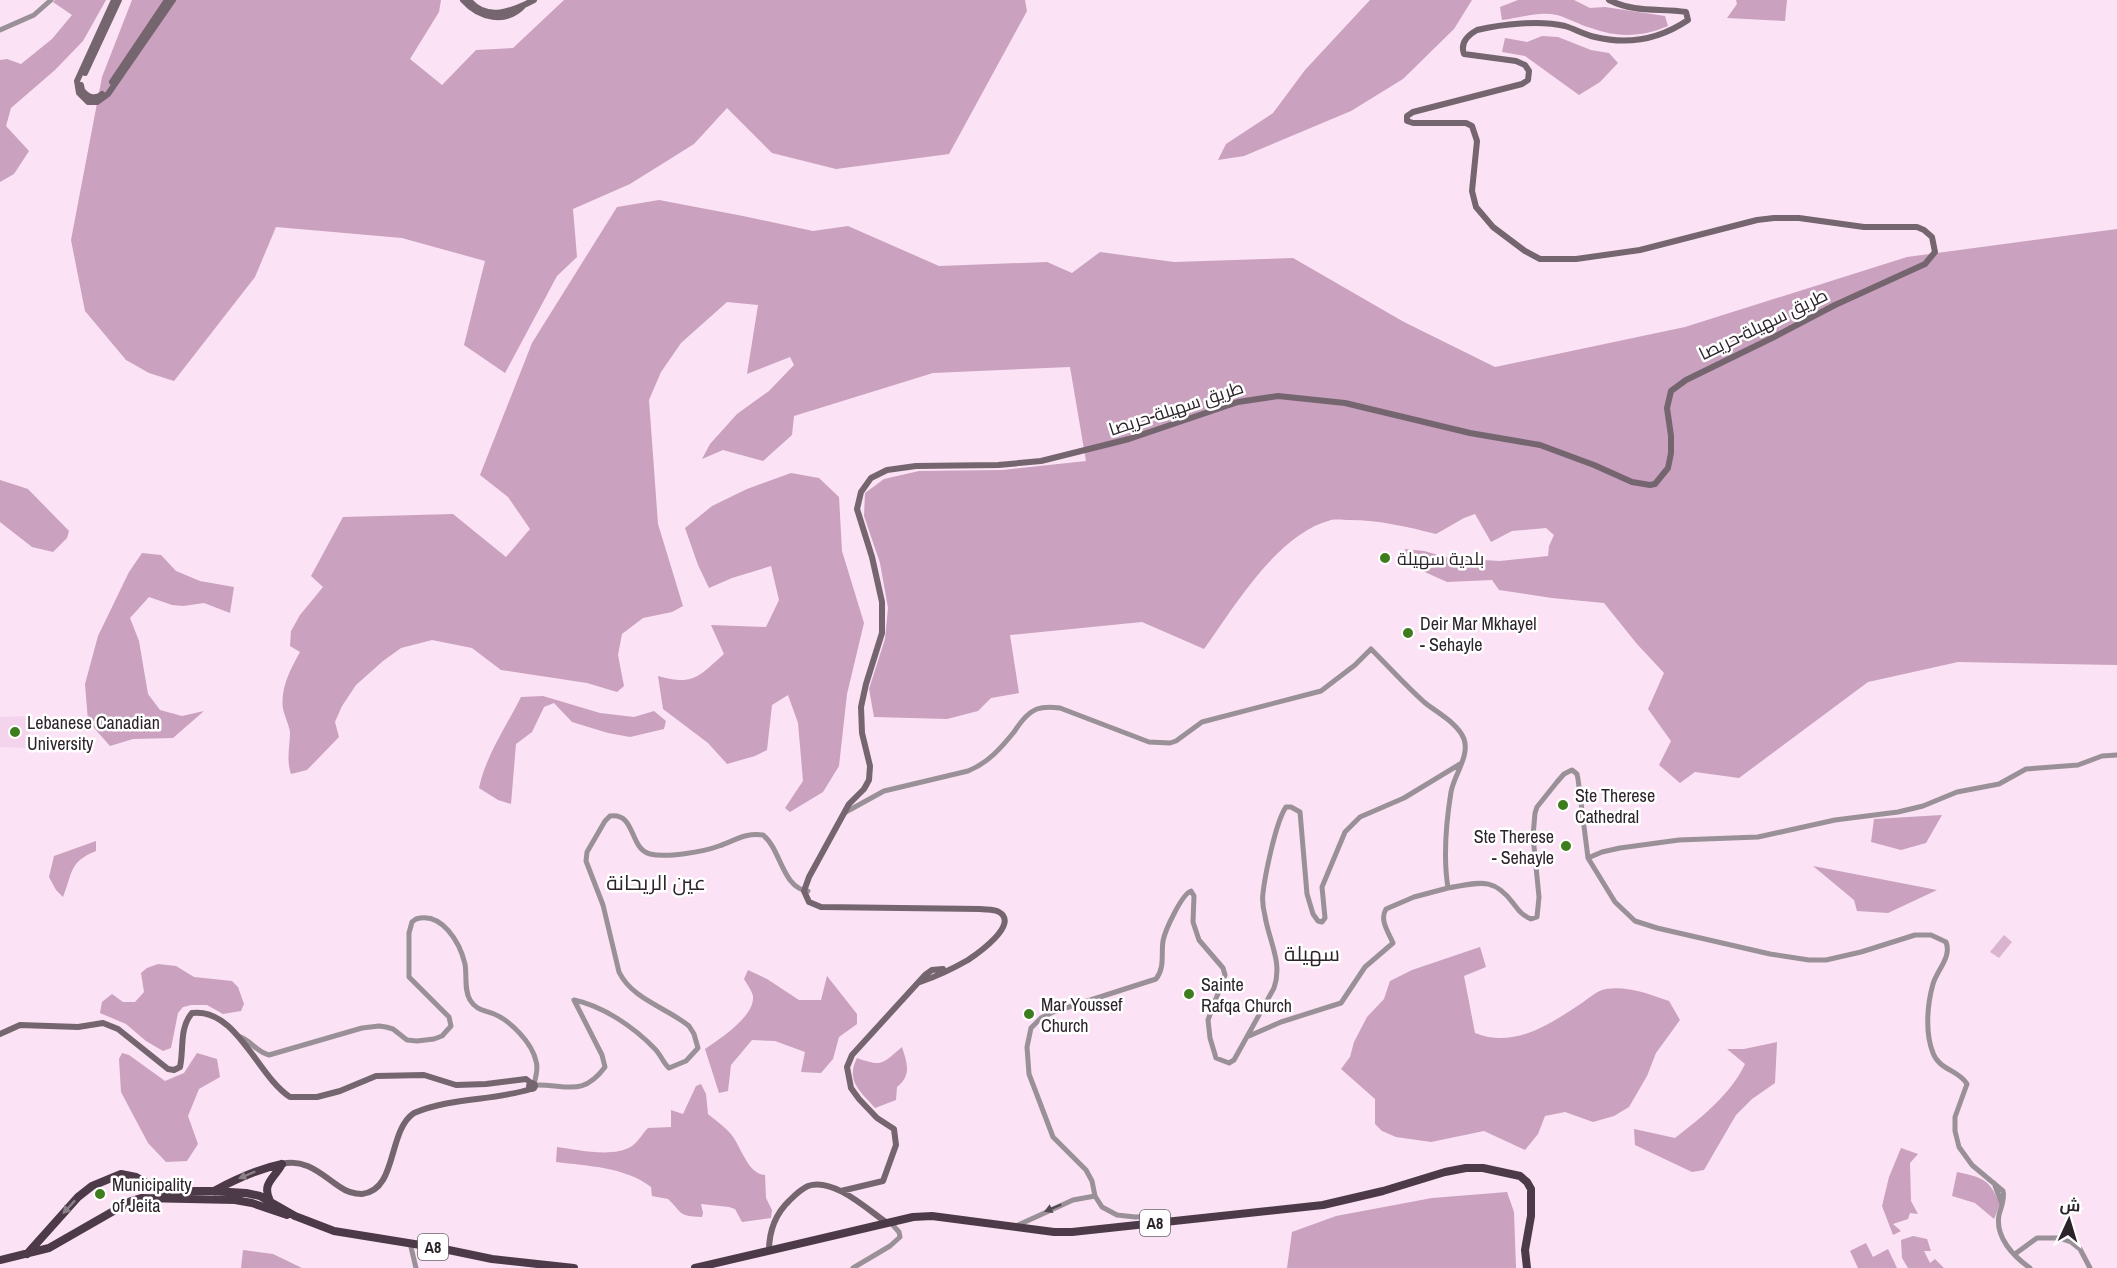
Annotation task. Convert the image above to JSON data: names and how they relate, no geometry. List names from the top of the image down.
{
  "streets": {
    "highway": ["A8"],
    "main road": ["طريق سهيلة-حريصا"]
  },
  "districts": ["عين الريحانة", "سهيلة"],
  "places": [
    "بلدية سهيلة",
    "Deir Mar Mkhayel - Sehayle",
    "Lebanese Canadian University",
    "Ste Therese Cathedral",
    "Ste Therese - Sehayle",
    "Sainte Rafqa Church",
    "Mar Youssef Church",
    "Municipality of Jeita"
  ],
  "north": "top"
}
